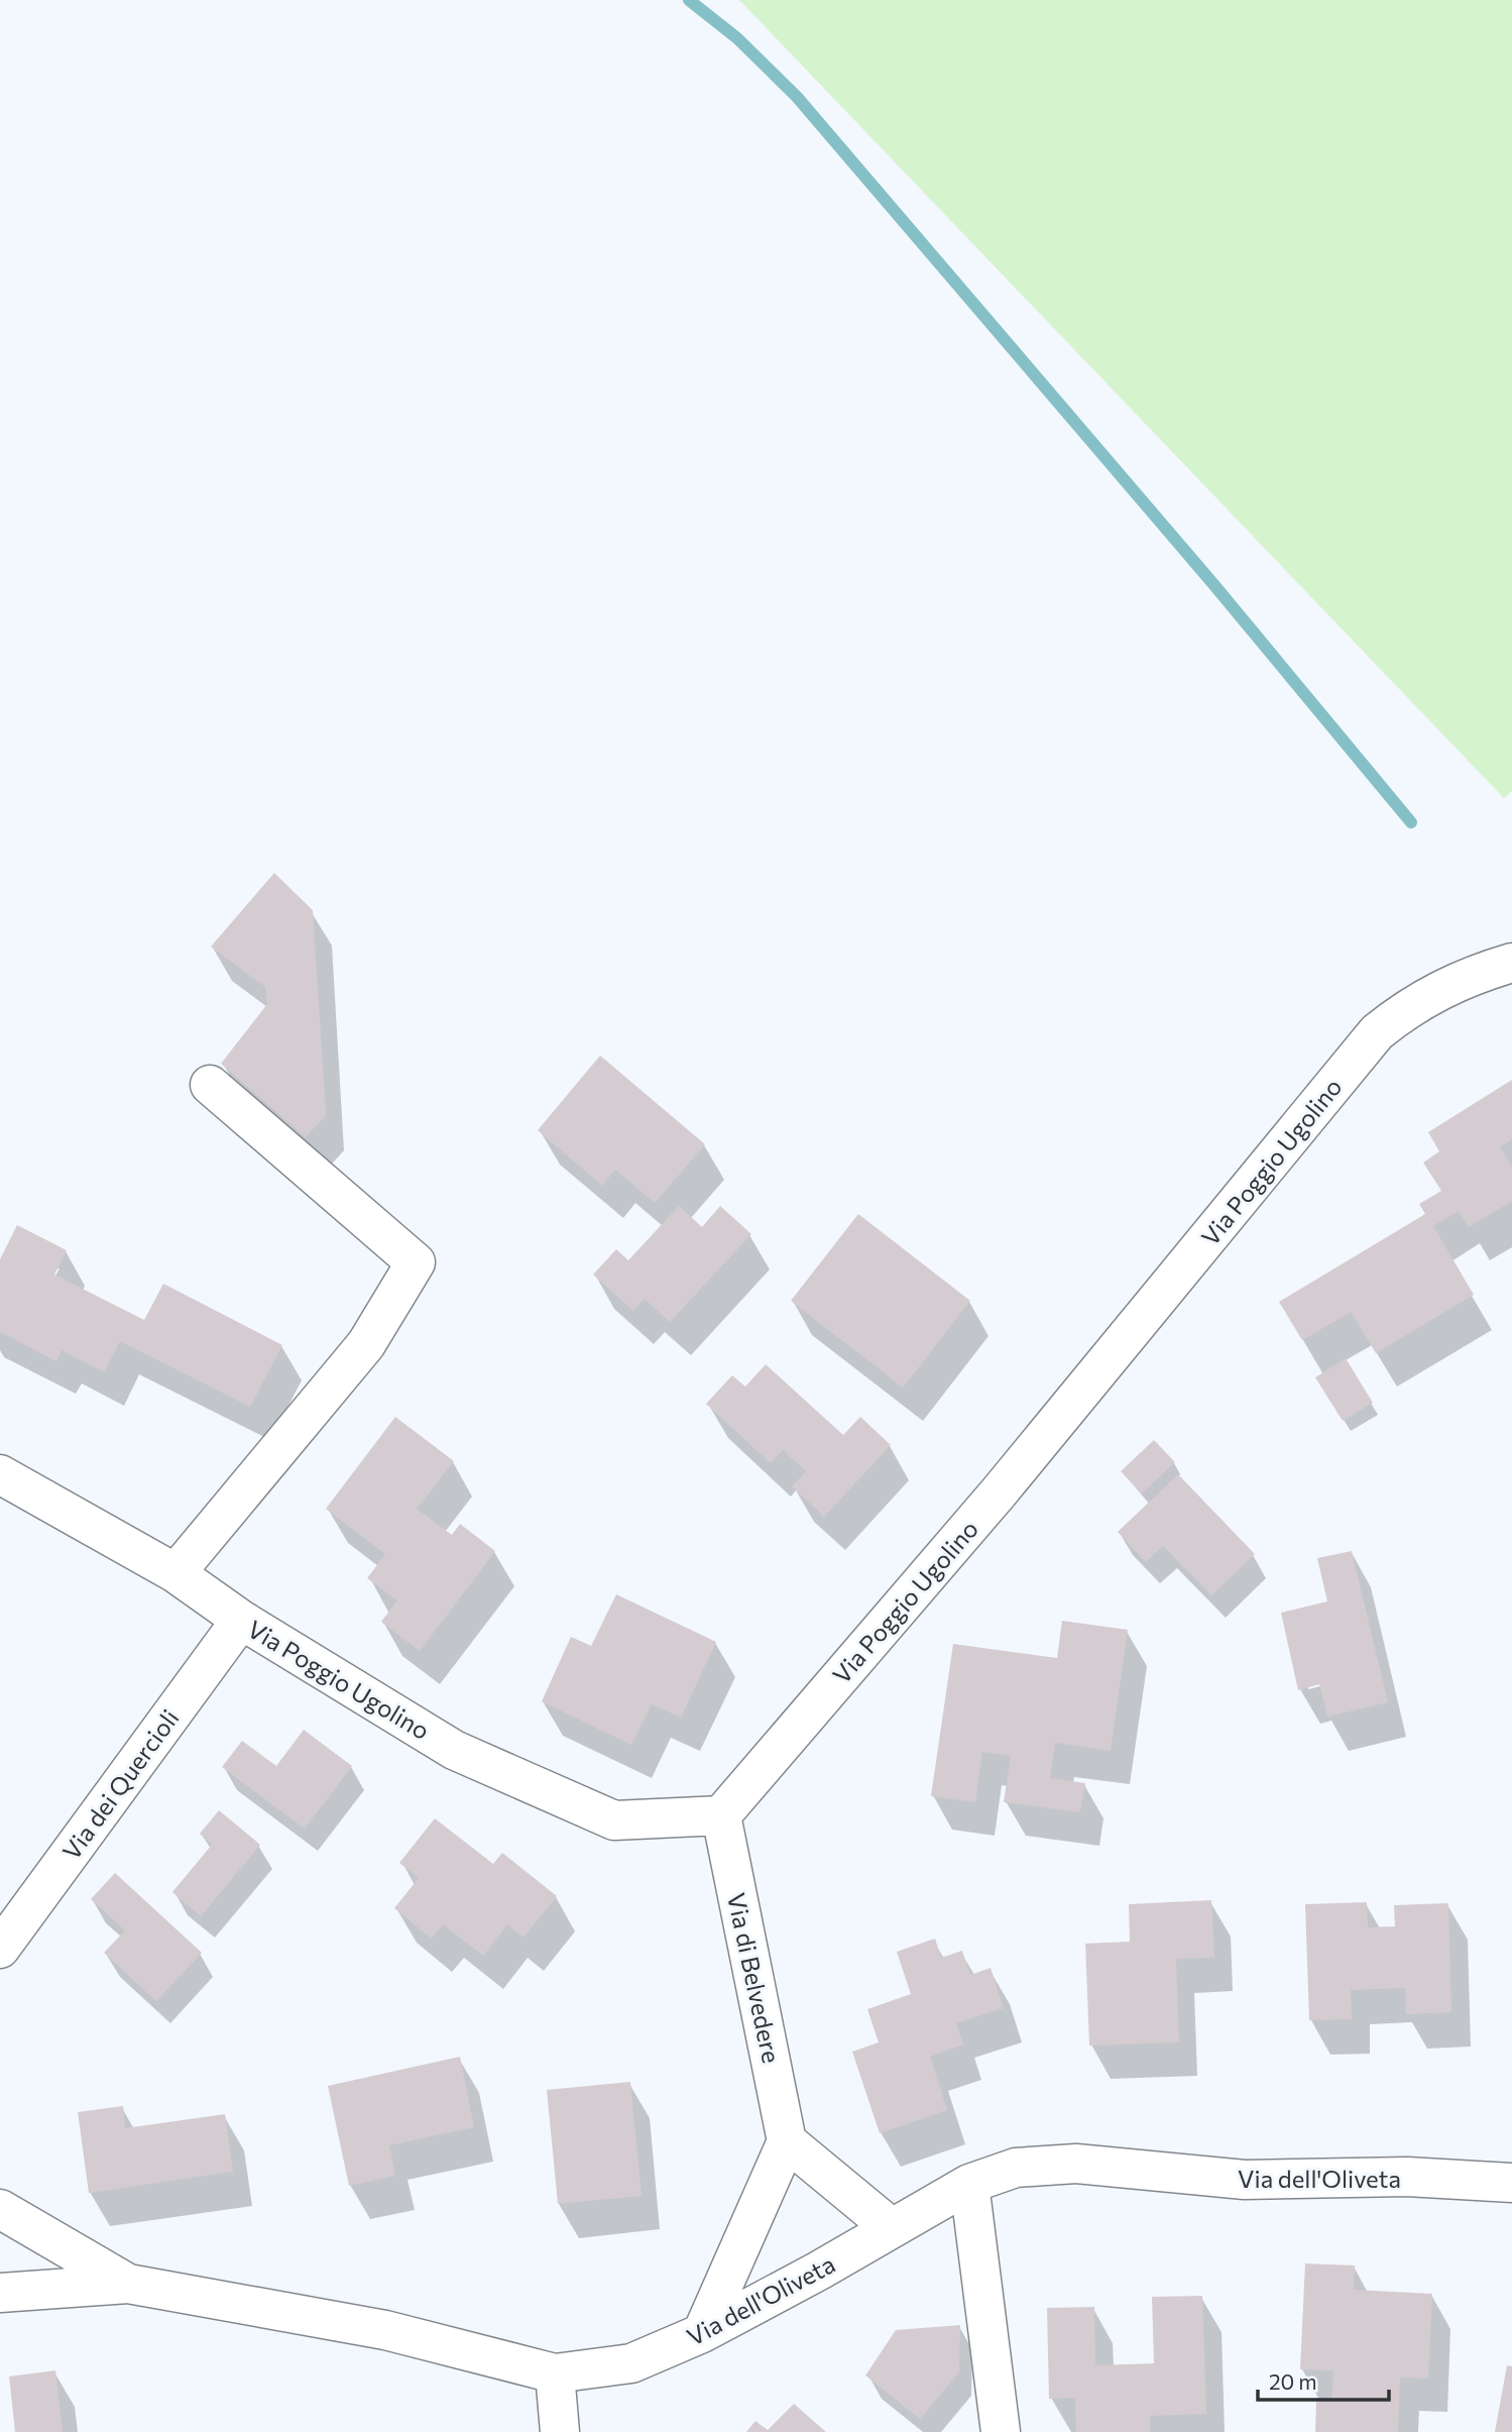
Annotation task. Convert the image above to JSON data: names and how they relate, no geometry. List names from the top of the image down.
{
  "streets": {
    "street": [
      "Via Poggio Ugolino",
      "Via dei Quercioli",
      "Via di Belvedere",
      "Via dell'Oliveta"
    ]
  },
  "crossings": [
    ["Via Poggio Ugolino", "Via dei Quercioli"],
    ["Via Poggio Ugolino", "Via di Belvedere"]
  ],
  "scale_bar": "20 m"
}
